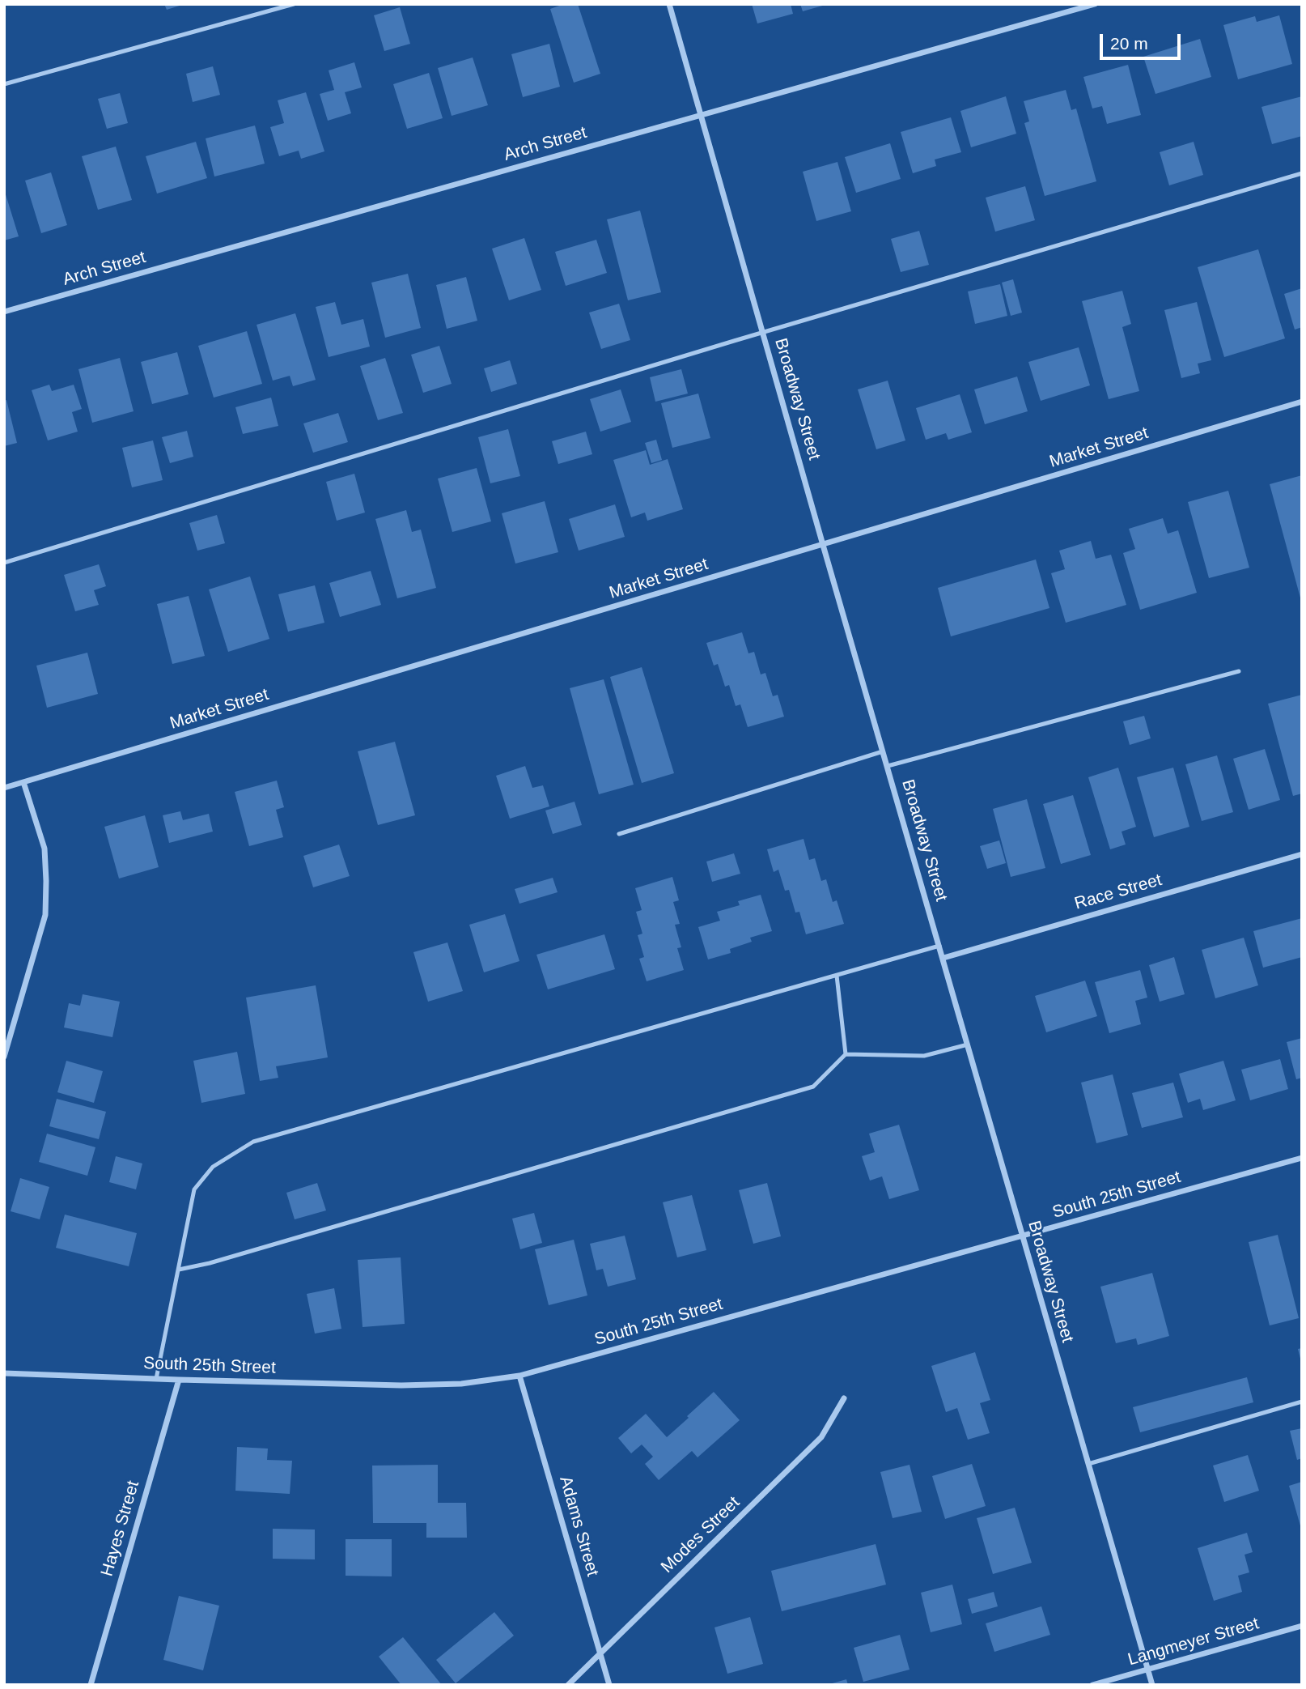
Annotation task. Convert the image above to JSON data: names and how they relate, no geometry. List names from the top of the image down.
{
  "streets": {
    "street": [
      "Arch Street",
      "Broadway Street",
      "Market Street",
      "Race Street",
      "South 25th Street",
      "Adams Street",
      "Hayes Street",
      "Modes Street",
      "Langmeyer Street"
    ]
  },
  "crossings": [
    ["Arch Street", "Broadway Street"],
    ["Broadway Street", "Market Street"],
    ["Broadway Street", "Race Street"],
    ["Broadway Street", "South 25th Street"],
    ["Broadway Street", "Langmeyer Street"],
    ["South 25th Street", "Adams Street"],
    ["South 25th Street", "Hayes Street"],
    ["Adams Street", "Modes Street"]
  ],
  "scale_bar": "20 m"
}
